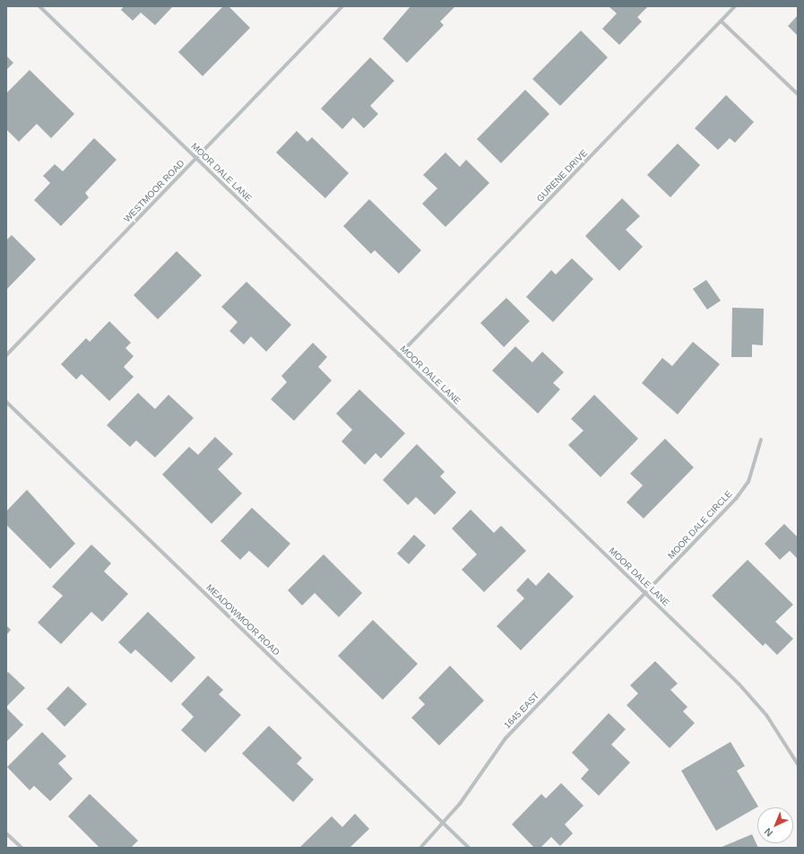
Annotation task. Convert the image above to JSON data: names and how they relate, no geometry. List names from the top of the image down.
{
  "streets": {
    "street": [
      "MOOR DALE LANE",
      "GURENE DRIVE",
      "WESTMOOR ROAD",
      "MOOR DALE CIRCLE",
      "MEADOWMOOR ROAD",
      "1645 EAST"
    ]
  },
  "crossings": [
    ["MOOR DALE LANE", "GURENE DRIVE"],
    ["MOOR DALE LANE", "WESTMOOR ROAD"],
    ["MOOR DALE LANE", "MOOR DALE CIRCLE"],
    ["MOOR DALE LANE", "1645 EAST"],
    ["MOOR DALE CIRCLE", "1645 EAST"],
    ["MEADOWMOOR ROAD", "1645 EAST"]
  ],
  "north": "bottom left"
}
